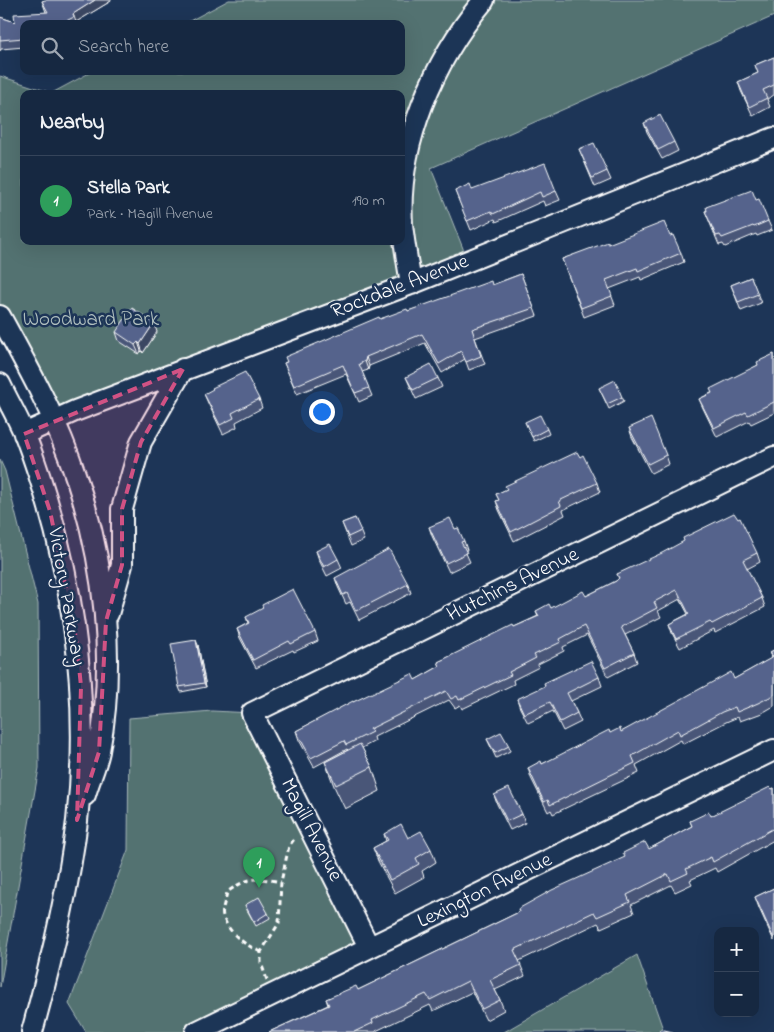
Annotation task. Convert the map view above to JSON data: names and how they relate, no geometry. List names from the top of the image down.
{
  "streets": {
    "street": [
      "Rockdale Avenue",
      "Hutchins Avenue",
      "Victory Parkway",
      "Magill Avenue",
      "Lexington Avenue"
    ]
  },
  "crossings": [
    ["Rockdale Avenue", "Victory Parkway"],
    ["Hutchins Avenue", "Magill Avenue"],
    ["Magill Avenue", "Lexington Avenue"]
  ],
  "parks": ["Woodward Park"],
  "page": {
    "search": "Search here",
    "heading": "Nearby",
    "list": [
      {
        "mark": "1",
        "name": "Stella Park",
        "note": "Park · Magill Avenue",
        "value": "190 m"
      }
    ],
    "pins": "1",
    "map_buttons": ["+", "−"]
  }
}
